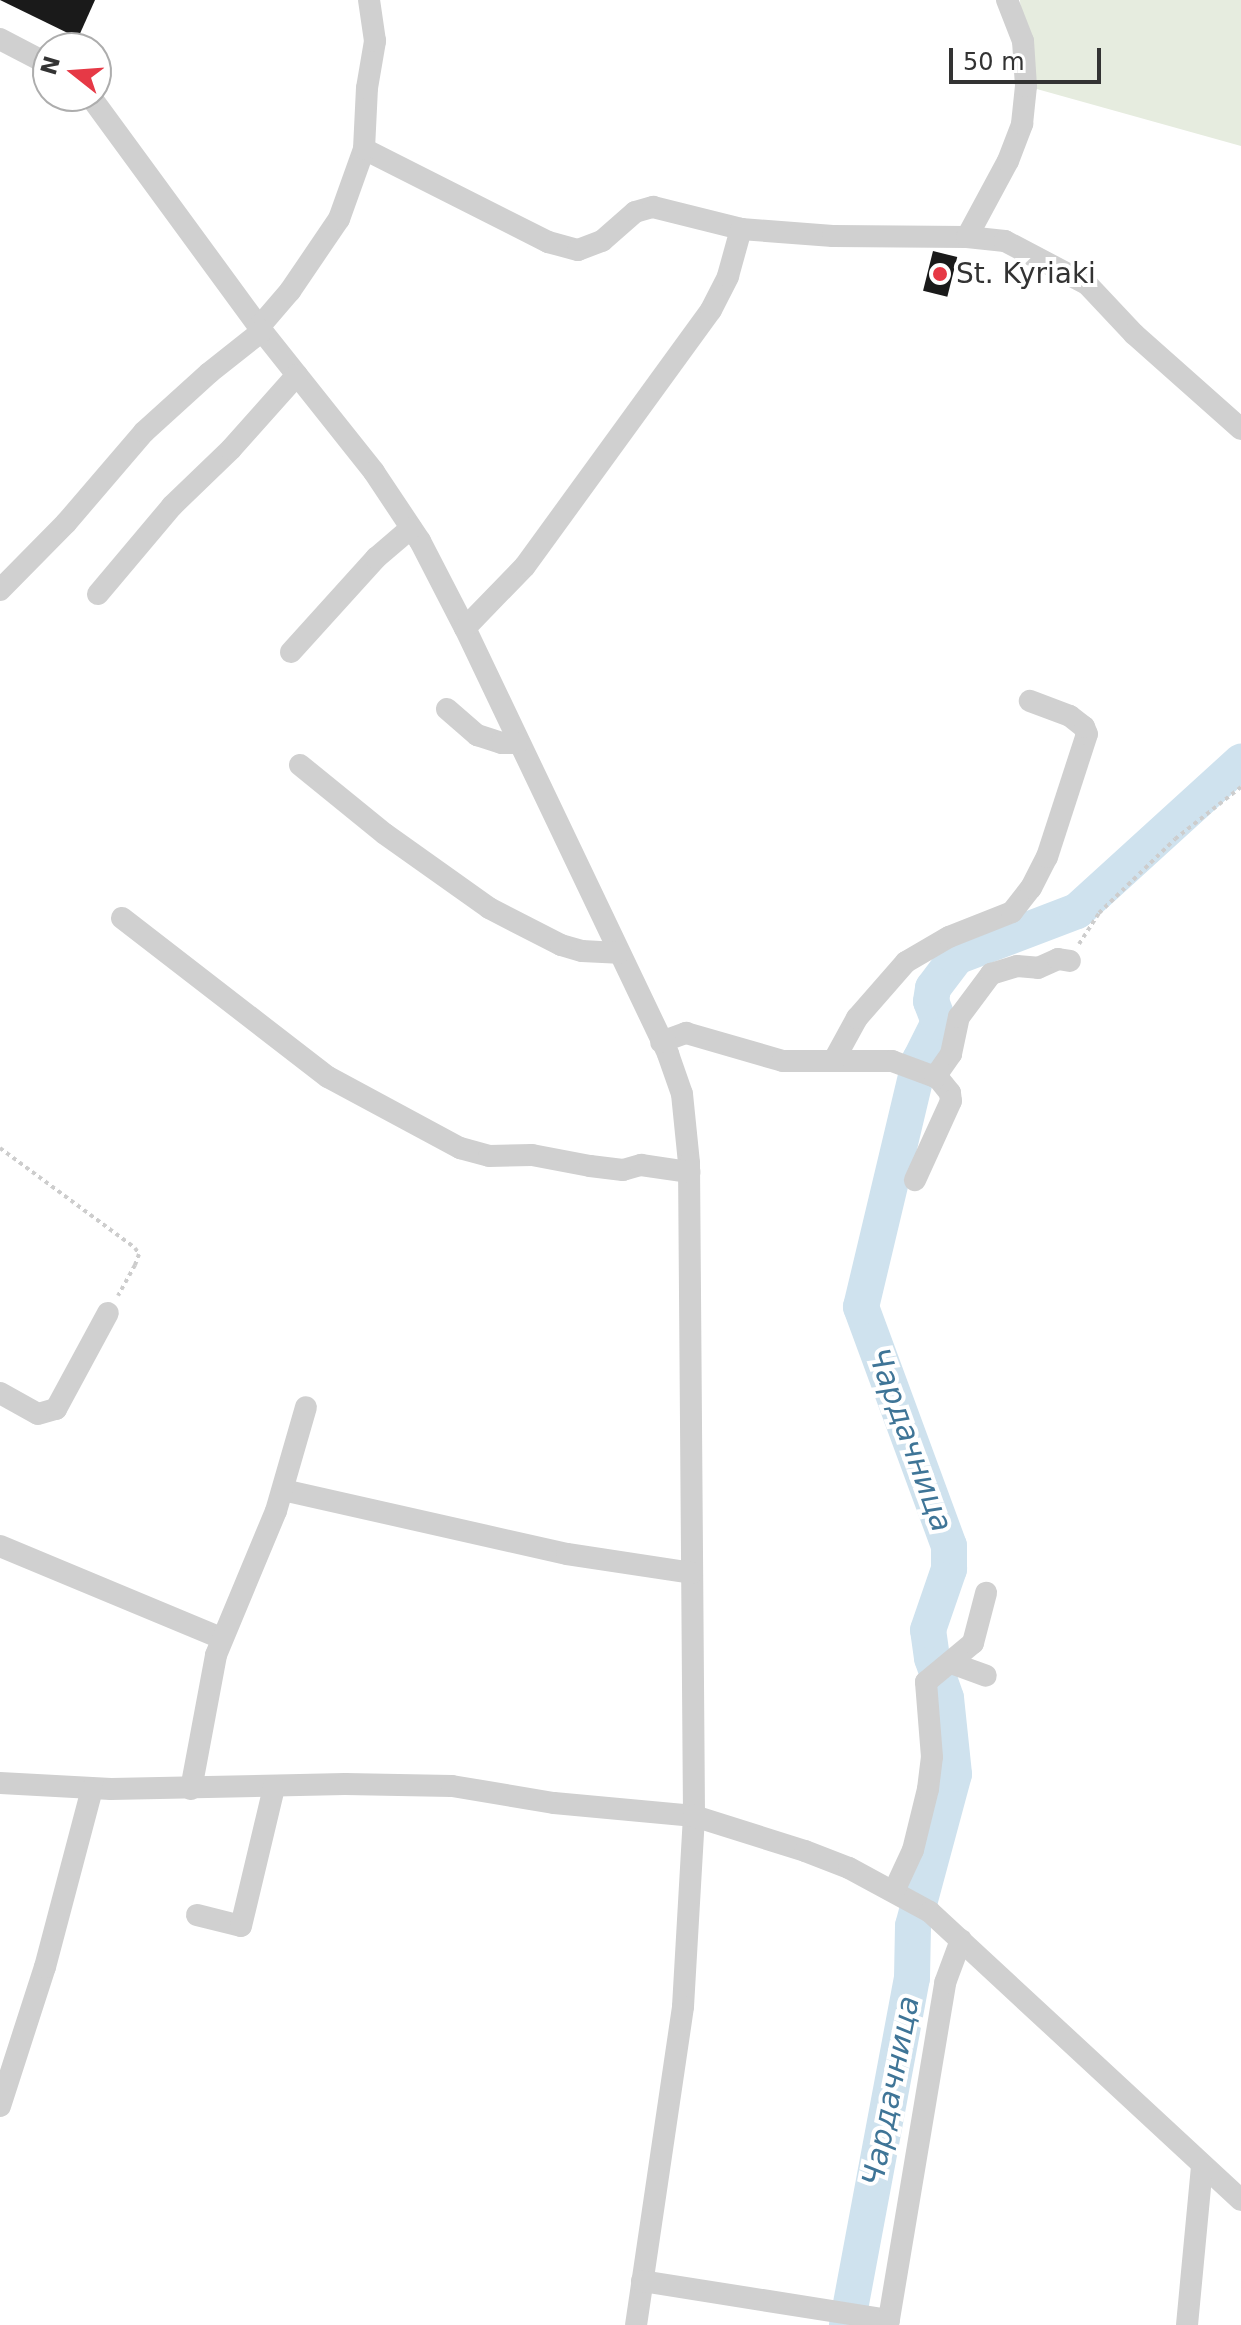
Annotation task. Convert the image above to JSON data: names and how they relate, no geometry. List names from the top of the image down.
{
  "water": ["Чардачница"],
  "places": ["St. Kyriaki"],
  "scale_bar": "50 m",
  "north": "left"
}
